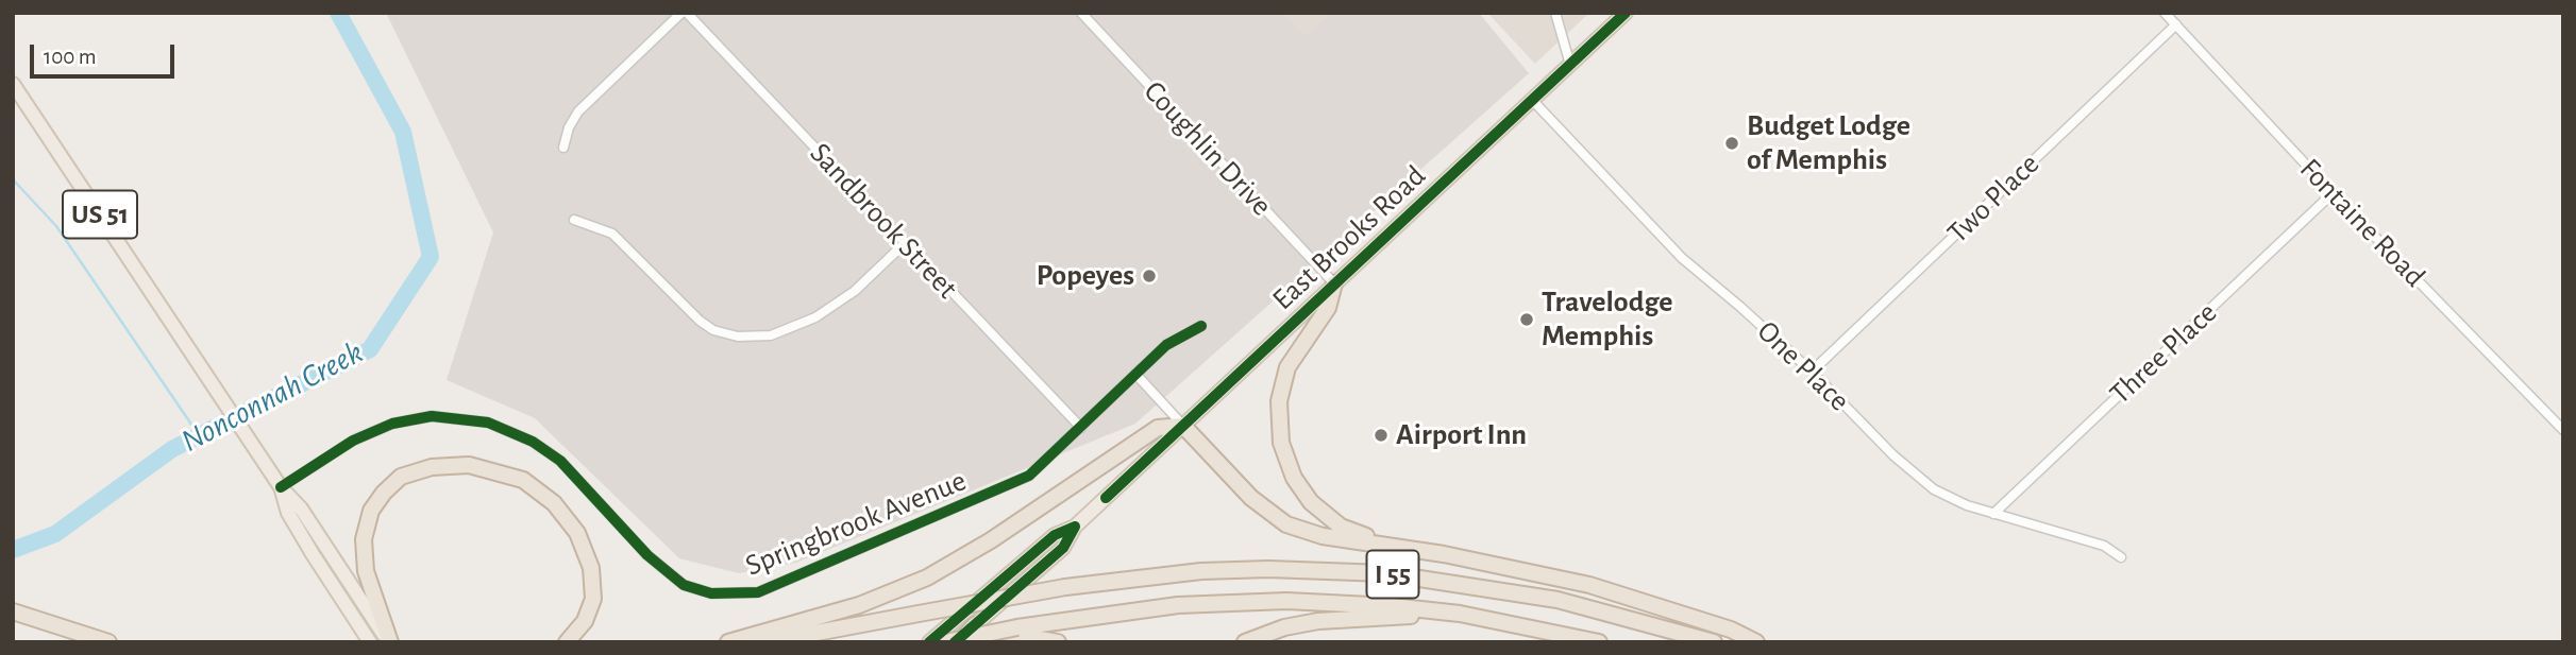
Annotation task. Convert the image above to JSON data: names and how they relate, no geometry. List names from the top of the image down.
{
  "streets": {
    "highway": ["I 55"],
    "main road": ["US 51", "East Brooks Road"],
    "street": [
      "Coughlin Drive",
      "Two Place",
      "Sandbrook Street",
      "Fontaine Road",
      "Three Place",
      "One Place",
      "Springbrook Avenue"
    ]
  },
  "crossings": [
    ["Coughlin Drive", "East Brooks Road"],
    ["Two Place", "Fontaine Road"],
    ["Two Place", "One Place"],
    ["US 51", "Springbrook Avenue"],
    ["Sandbrook Street", "Springbrook Avenue"],
    ["Fontaine Road", "Three Place"],
    ["East Brooks Road", "One Place"],
    ["Three Place", "One Place"]
  ],
  "water": ["Nonconnah Creek"],
  "places": [
    "Budget Lodge of Memphis",
    "Popeyes",
    "Travelodge Memphis",
    "Airport Inn"
  ],
  "scale_bar": "100 m"
}
